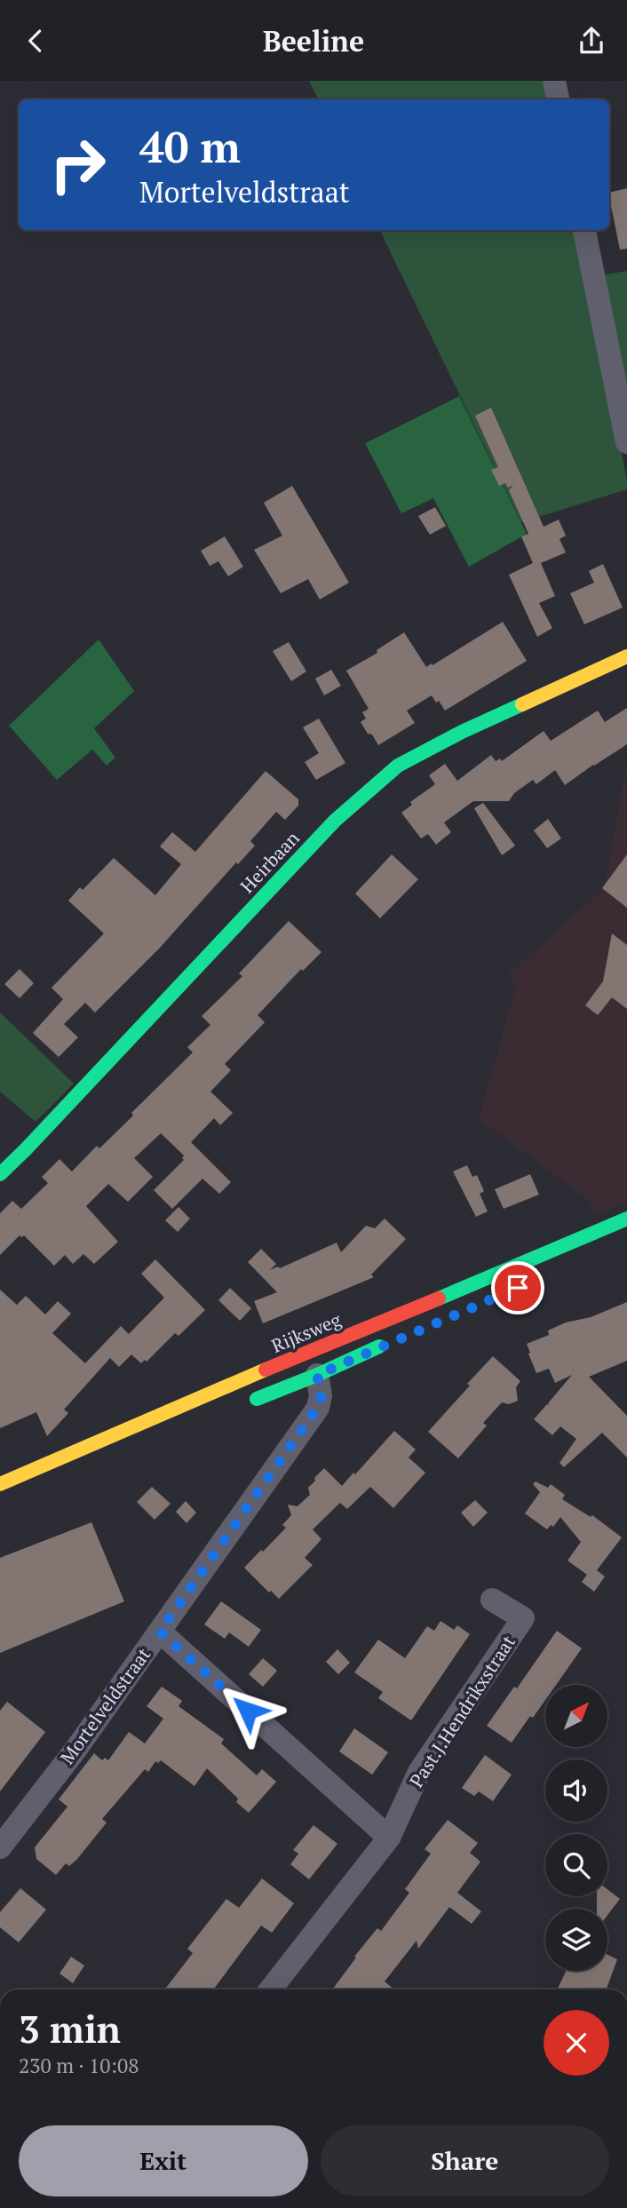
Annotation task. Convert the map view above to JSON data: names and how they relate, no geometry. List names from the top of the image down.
{
  "streets": {
    "main road": ["Heirbaan", "Rijksweg"],
    "street": ["Mortelveldstraat", "Past.J.Hendrikxstraat"]
  },
  "north": "top right",
  "page": {
    "header": "Beeline",
    "turn": ["40 m", "Mortelveldstraat"],
    "heading": ["3 min", "230 m · 10:08"],
    "buttons": ["Exit", "Share"]
  }
}
